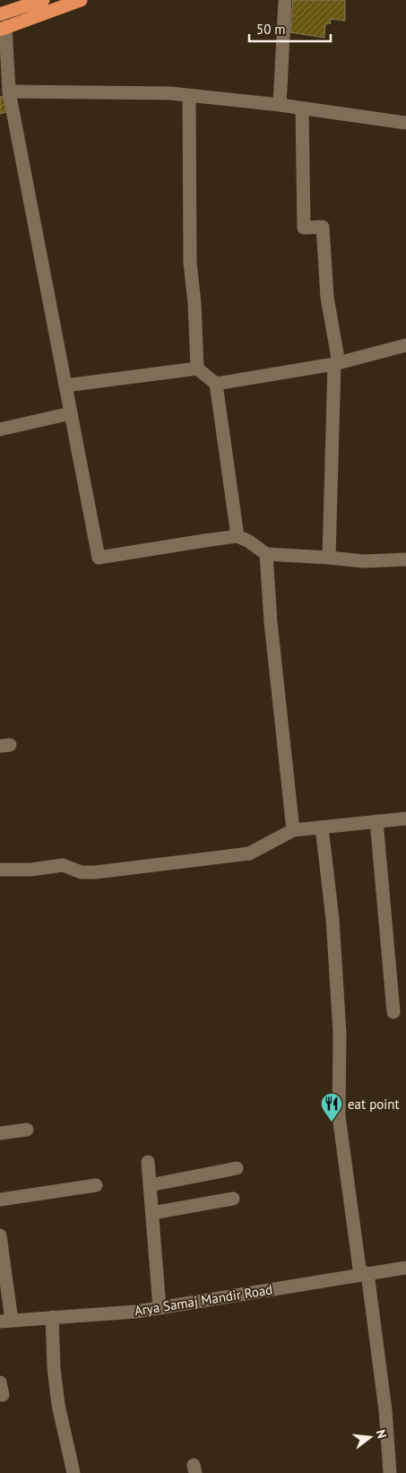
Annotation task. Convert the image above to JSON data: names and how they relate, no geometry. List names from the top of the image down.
{
  "streets": {
    "street": ["Arya Samaj Mandir Road"]
  },
  "places": {
    "restaurant": ["eat point"]
  },
  "scale_bar": "50 m",
  "north": "right"
}
